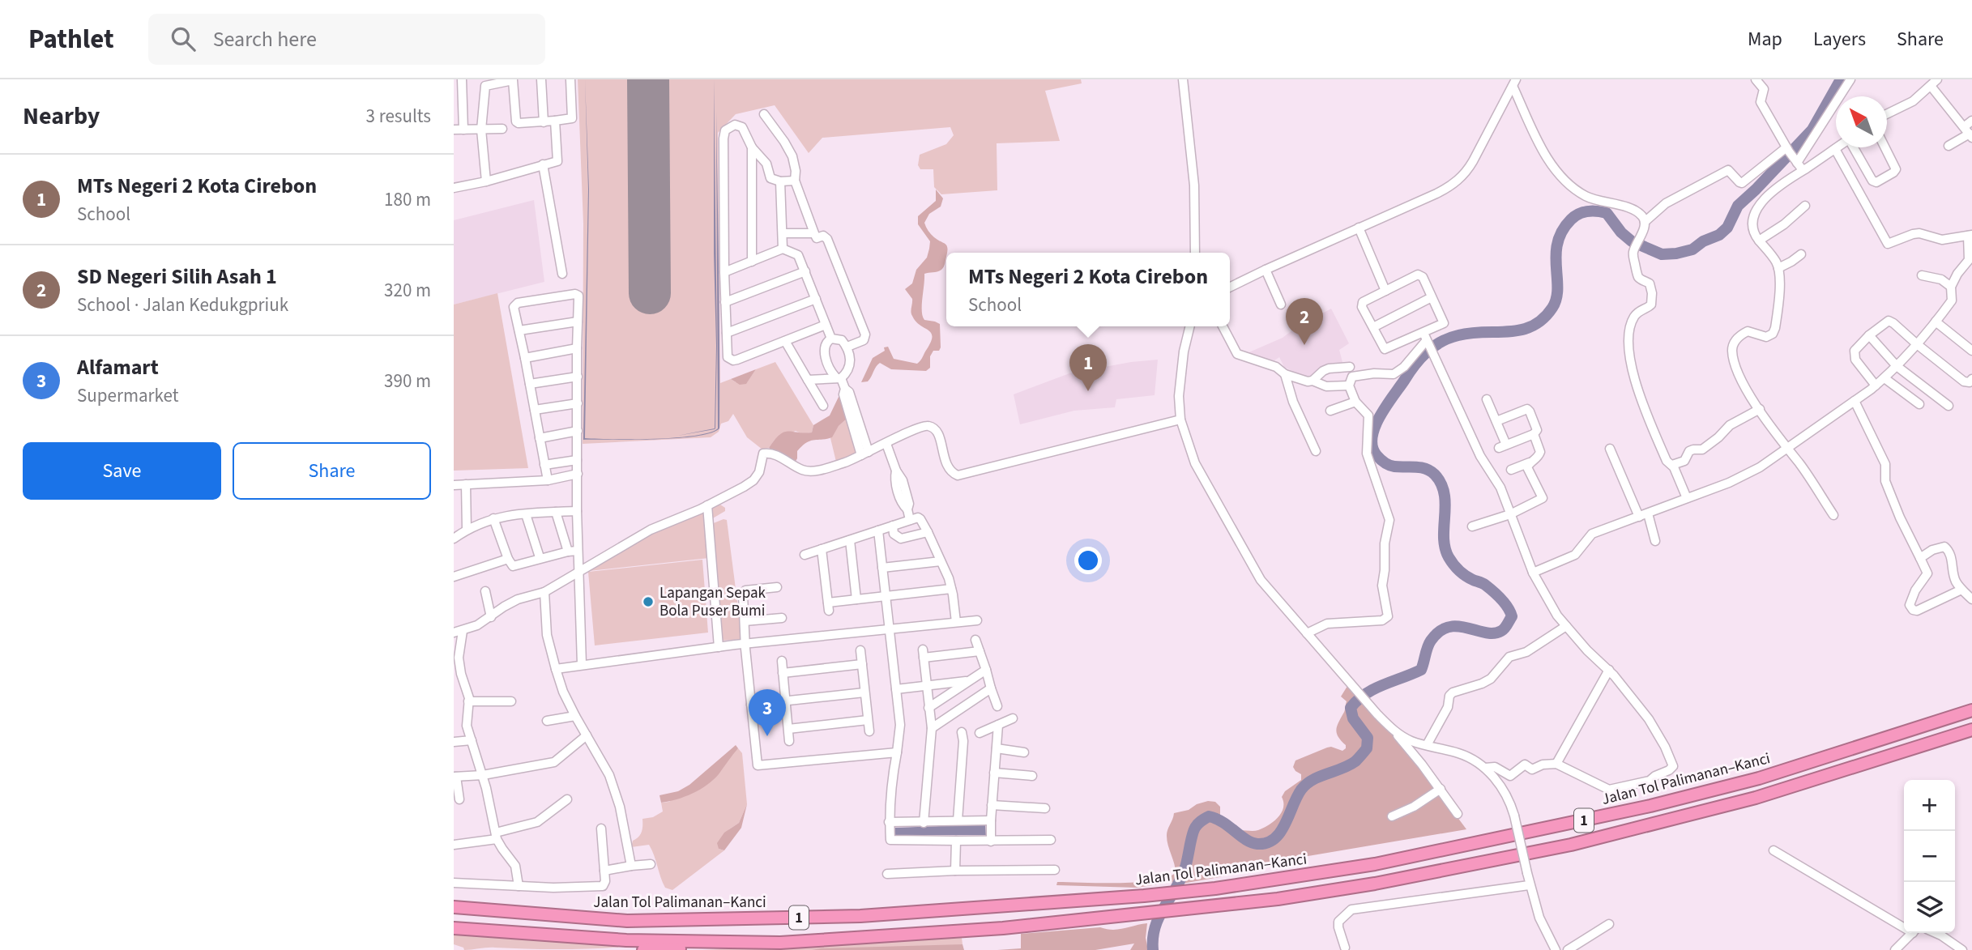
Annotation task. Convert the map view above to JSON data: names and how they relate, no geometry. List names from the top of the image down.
{
  "streets": {
    "highway": ["Jalan Tol Palimanan–Kanci", "1"]
  },
  "places": ["Lapangan Sepak Bola Puser Bumi"],
  "north": "top left",
  "page": {
    "header": "Pathlet",
    "search": "Search here",
    "nav": ["Map", "Layers", "Share"],
    "heading": ["Nearby", "3 results"],
    "list": [
      {
        "mark": "1",
        "name": "MTs Negeri 2 Kota Cirebon",
        "note": "School",
        "value": "180 m"
      },
      {
        "mark": "2",
        "name": "SD Negeri Silih Asah 1",
        "note": "School · Jalan Kedukgpriuk",
        "value": "320 m"
      },
      {
        "mark": "3",
        "name": "Alfamart",
        "note": "Supermarket",
        "value": "390 m"
      }
    ],
    "popup": ["MTs Negeri 2 Kota Cirebon", "School"],
    "pins": ["2", "1", "3"],
    "buttons": ["Save", "Share"],
    "map_buttons": ["+", "−"]
  }
}
